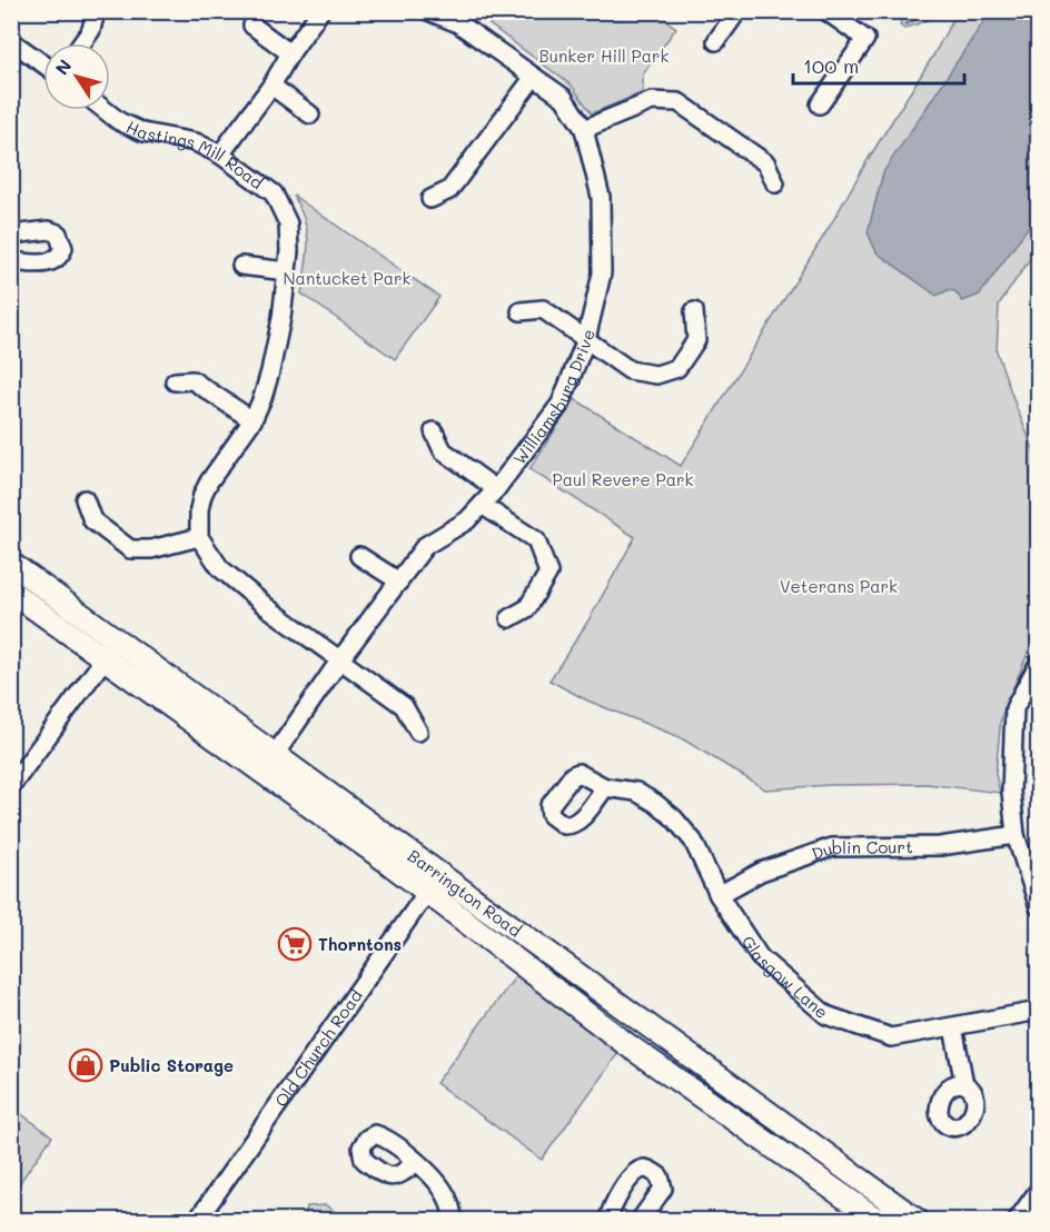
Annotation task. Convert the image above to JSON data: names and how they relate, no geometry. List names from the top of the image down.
{
  "streets": {
    "main road": ["Barrington Road"],
    "street": [
      "Hastings Mill Road",
      "Williamsburg Drive",
      "Dublin Court",
      "Glasgow Lane",
      "Old Church Road"
    ]
  },
  "crossings": [
    ["Williamsburg Drive", "Barrington Road"],
    ["Dublin Court", "Glasgow Lane"],
    ["Barrington Road", "Old Church Road"]
  ],
  "parks": [
    "Bunker Hill Park",
    "Nantucket Park",
    "Paul Revere Park",
    "Veterans Park"
  ],
  "places": {
    "supermarket": ["Thorntons"],
    "shop": ["Public Storage"]
  },
  "scale_bar": "100 m",
  "north": "top left"
}
